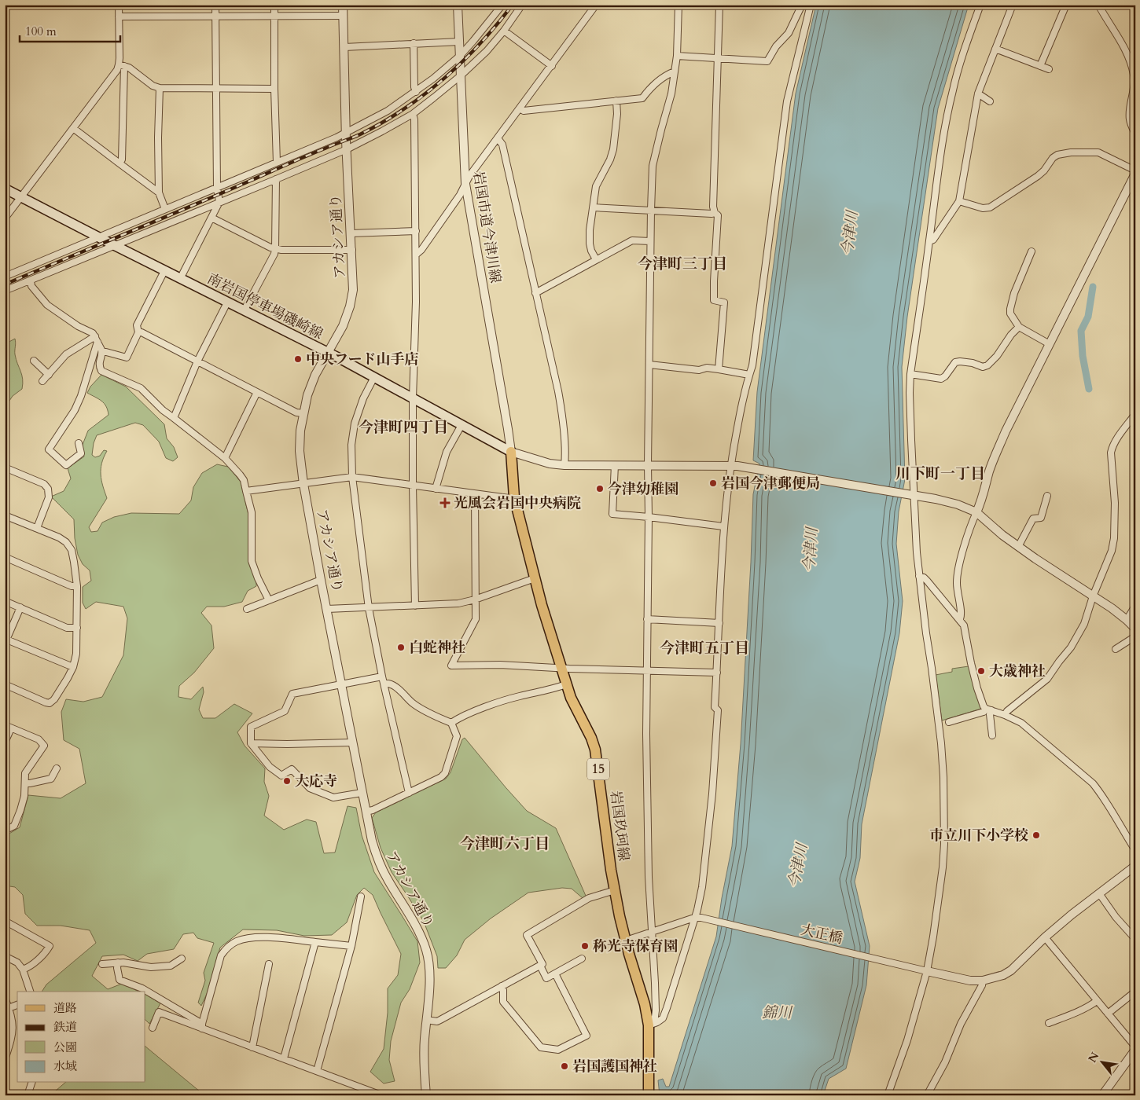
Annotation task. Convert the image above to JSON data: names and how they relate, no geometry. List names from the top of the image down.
{
  "streets": {
    "main road": ["南岩国停車場磯崎線", "15", "岩国玖珂線"],
    "street": ["岩国市道今津川線", "アカシア通り", "大正橋"]
  },
  "crossings": [
    ["岩国市道今津川線", "南岩国停車場磯崎線"],
    ["岩国市道今津川線", "岩国玖珂線"],
    ["アカシア通り", "南岩国停車場磯崎線"],
    ["南岩国停車場磯崎線", "岩国玖珂線"]
  ],
  "districts": [
    "今津町三丁目",
    "今津町四丁目",
    "川下町一丁目",
    "今津町五丁目",
    "今津町六丁目"
  ],
  "water": ["今津川", "錦川"],
  "places": {
    "other": [
      "中央フード山手店",
      "岩国今津郵便局",
      "今津幼稚園",
      "白蛇神社",
      "大歳神社",
      "大応寺",
      "市立川下小学校",
      "称光寺保育園",
      "岩国護国神社"
    ],
    "health": ["光風会岩国中央病院"]
  },
  "legend": [
    "道路",
    "鉄道",
    "公園",
    "水域"
  ],
  "scale_bar": "100 m",
  "north": "top left"
}
